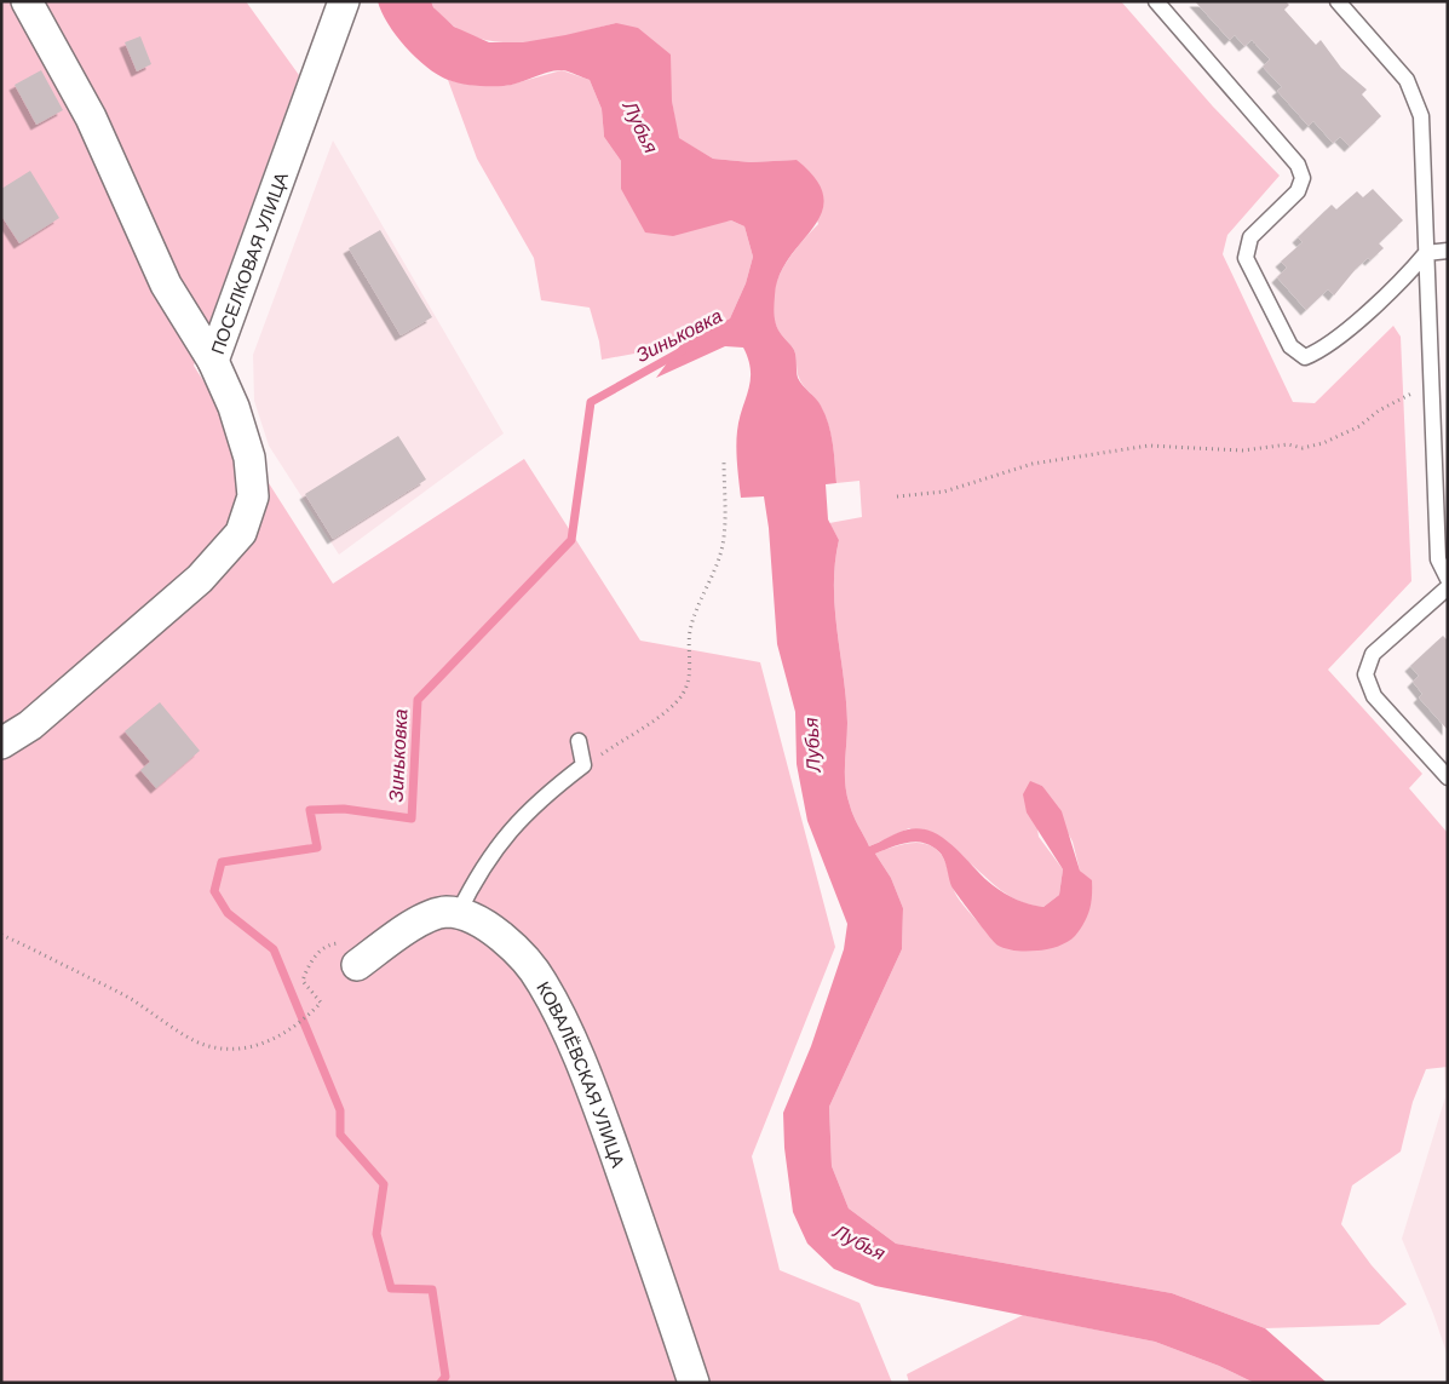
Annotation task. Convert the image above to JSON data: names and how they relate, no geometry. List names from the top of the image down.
{
  "streets": {
    "street": ["ПОСЕЛКОВАЯ УЛИЦА", "КОВАЛЁВСКАЯ УЛИЦА"]
  },
  "water": ["Лубья", "Зиньковка"]
}
